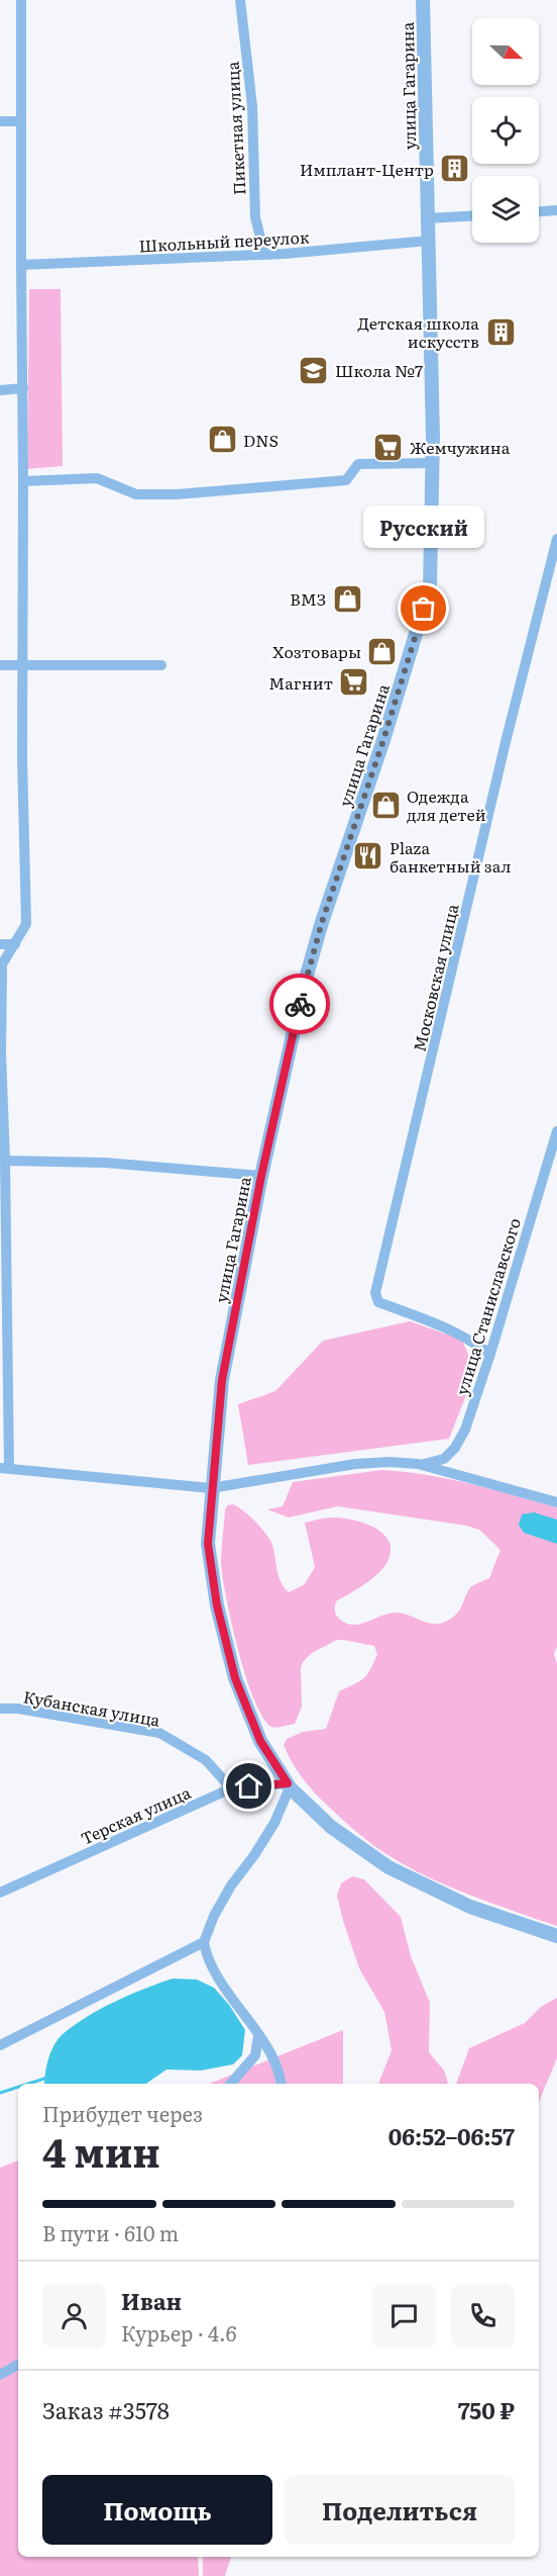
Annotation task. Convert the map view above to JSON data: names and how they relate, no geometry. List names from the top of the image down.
{
  "streets": {
    "street": [
      "улица Гагарина",
      "Пикетная улица",
      "Школьный переулок",
      "Московская улица",
      "улица Станиславского",
      "Кубанская улица",
      "Терская улица"
    ]
  },
  "crossings": [
    ["улица Гагарина", "Школьный переулок"],
    ["улица Гагарина", "Терская улица"],
    ["Пикетная улица", "Школьный переулок"],
    ["Московская улица", "улица Станиславского"],
    ["Кубанская улица", "Терская улица"]
  ],
  "places": {
    "building": ["Имплант-Центр", "Детская школа искусств"],
    "school or university": ["Школа №7"],
    "shop": [
      "DNS",
      "ВМЗ",
      "Хозтовары",
      "Одежда для детей"
    ],
    "supermarket": ["Жемчужина", "Магнит"],
    "other": ["Русский"],
    "restaurant": ["Plaza банкетный зал"]
  },
  "north": "right",
  "page": {
    "bubble": "Русский",
    "heading": ["4 мин", "Прибудет через", "06:52–06:57"],
    "panel": [
      "Иван",
      "Курьер · 4.6",
      "Заказ #3578",
      "750 ₽"
    ],
    "bar": "В пути · 610 m",
    "buttons": ["Помощь", "Поделиться"]
  }
}
